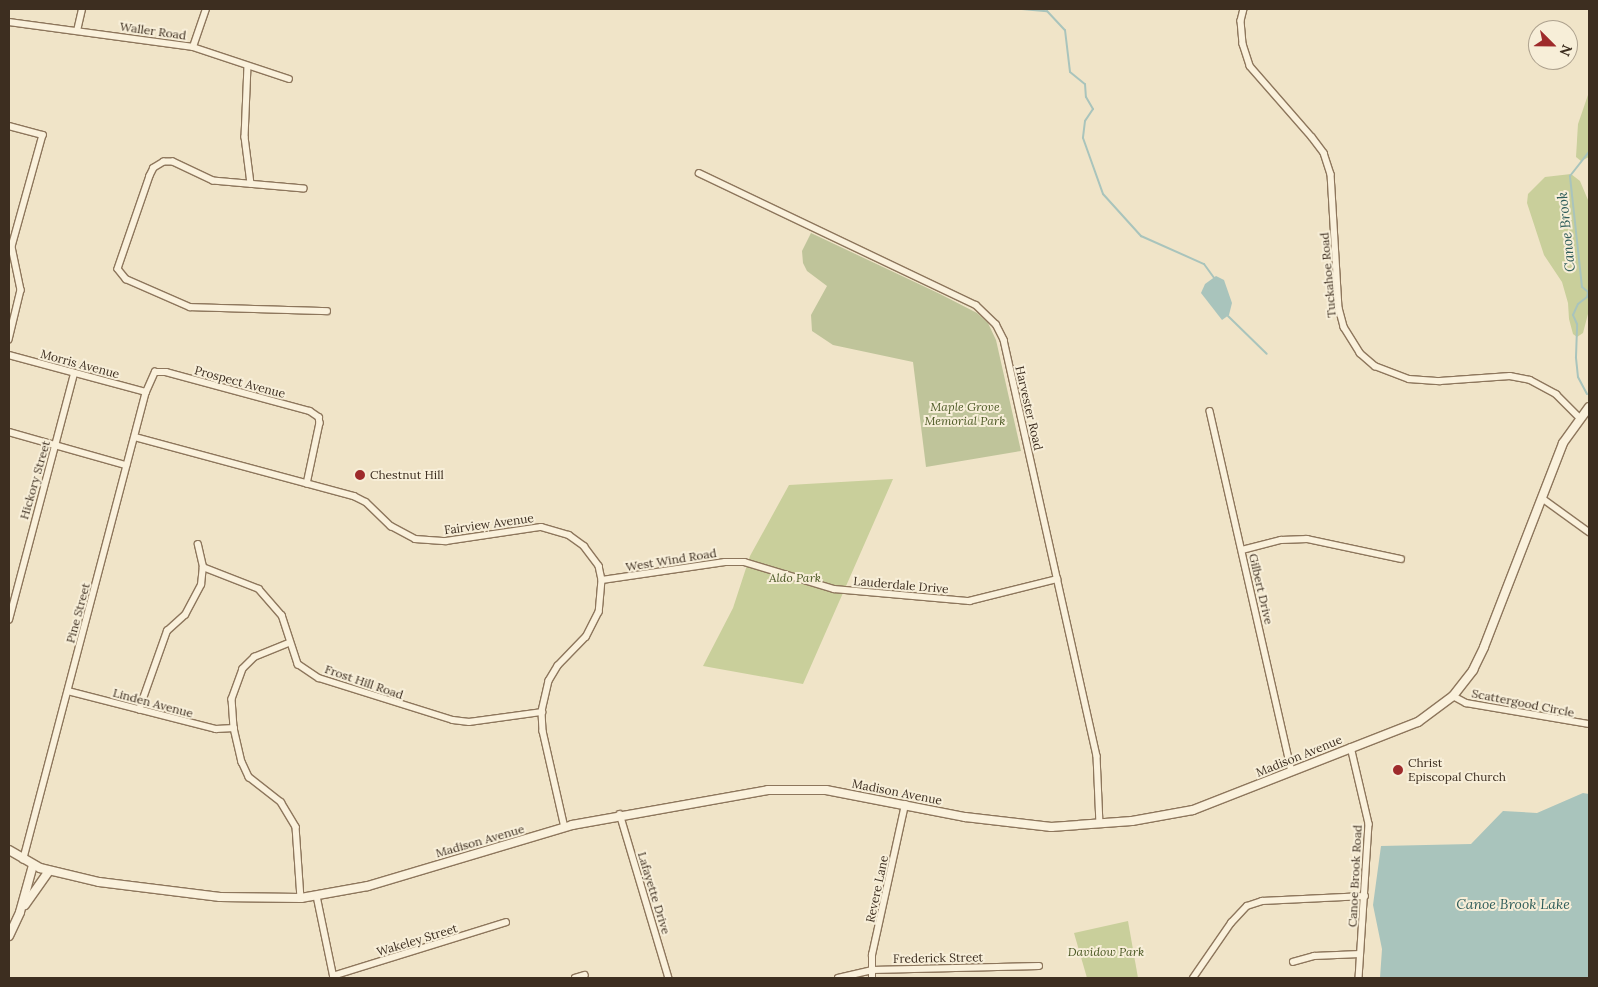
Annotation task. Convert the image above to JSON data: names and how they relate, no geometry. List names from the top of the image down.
{
  "streets": {
    "street": [
      "Waller Road",
      "Tuckahoe Road",
      "Morris Avenue",
      "Prospect Avenue",
      "Harvester Road",
      "Hickory Street",
      "Fairview Avenue",
      "West Wind Road",
      "Lauderdale Drive",
      "Gilbert Drive",
      "Pine Street",
      "Frost Hill Road",
      "Linden Avenue",
      "Scattergood Circle",
      "Madison Avenue",
      "Canoe Brook Road",
      "Revere Lane",
      "Lafayette Drive",
      "Wakeley Street",
      "Frederick Street"
    ]
  },
  "crossings": [
    ["Tuckahoe Road", "Madison Avenue"],
    ["Morris Avenue", "Hickory Street"],
    ["Morris Avenue", "Pine Street"],
    ["Prospect Avenue", "Fairview Avenue"],
    ["Prospect Avenue", "Pine Street"],
    ["Harvester Road", "Lauderdale Drive"],
    ["Harvester Road", "Madison Avenue"],
    ["Fairview Avenue", "West Wind Road"],
    ["Fairview Avenue", "Pine Street"],
    ["Fairview Avenue", "Frost Hill Road"],
    ["Fairview Avenue", "Madison Avenue"],
    ["West Wind Road", "Lauderdale Drive"],
    ["Gilbert Drive", "Madison Avenue"],
    ["Pine Street", "Linden Avenue"],
    ["Pine Street", "Madison Avenue"],
    ["Scattergood Circle", "Madison Avenue"],
    ["Madison Avenue", "Canoe Brook Road"],
    ["Madison Avenue", "Revere Lane"],
    ["Madison Avenue", "Lafayette Drive"],
    ["Revere Lane", "Frederick Street"]
  ],
  "water": ["Canoe Brook", "Canoe Brook Lake"],
  "parks": ["Maple Grove Memorial Park", "Aldo Park", "Davidow Park"],
  "places": ["Chestnut Hill", "Christ Episcopal Church"],
  "north": "bottom right"
}
